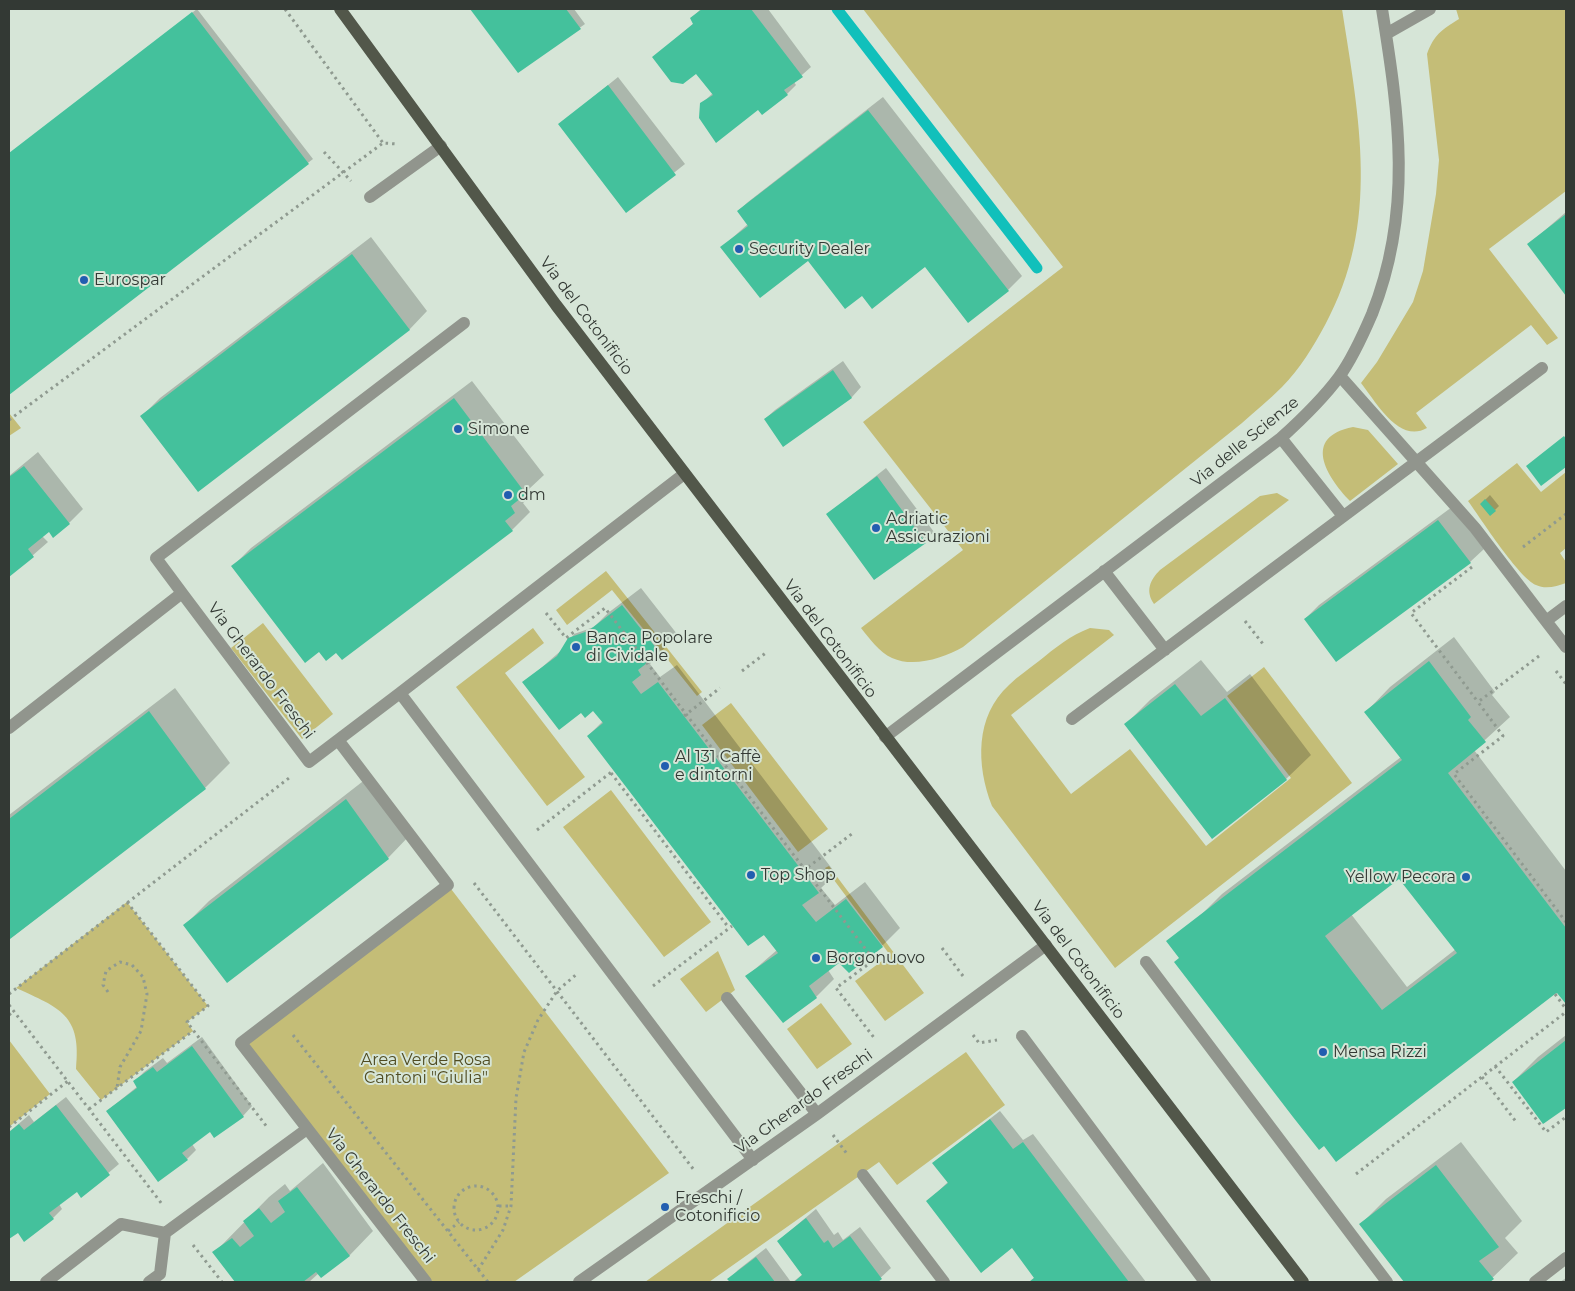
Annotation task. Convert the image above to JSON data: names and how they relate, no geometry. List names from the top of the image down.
{
  "streets": {
    "main road": ["Via del Cotonificio"],
    "street": ["Via delle Scienze", "Via Gherardo Freschi"]
  },
  "crossings": [
    ["Via del Cotonificio", "Via delle Scienze"],
    ["Via del Cotonificio", "Via Gherardo Freschi"]
  ],
  "parks": ["Area Verde Rosa Cantoni \"Giulia\""],
  "places": [
    "Security Dealer",
    "Eurospar",
    "Simone",
    "dm",
    "Adriatic Assicurazioni",
    "Banca Popolare di Cividale",
    "Al 131 Caffè e dintorni",
    "Top Shop",
    "Yellow Pecora",
    "Borgonuovo",
    "Mensa Rizzi",
    "Freschi / Cotonificio"
  ]
}
